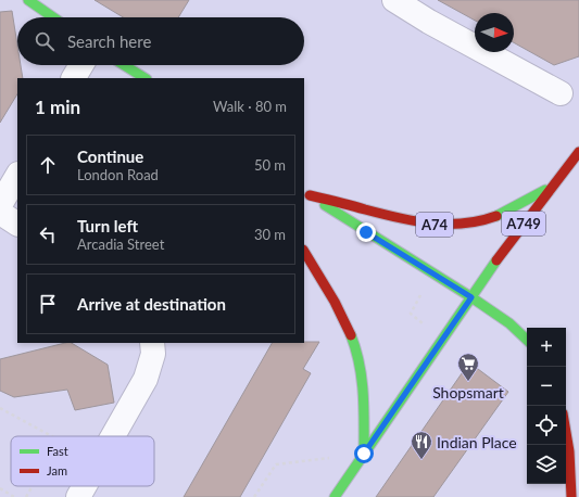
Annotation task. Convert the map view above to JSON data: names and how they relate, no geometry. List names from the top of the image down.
{
  "streets": {
    "main road": ["A749", "A74"]
  },
  "crossings": [
    ["A749", "A74"]
  ],
  "places": {
    "supermarket": ["Shopsmart"],
    "restaurant": ["Indian Place"]
  },
  "legend": ["Fast", "Jam"],
  "north": "right",
  "page": {
    "search": "Search here",
    "heading": ["1 min", "Walk · 80 m"],
    "list": [
      ["Continue", "London Road", "50 m"],
      ["Turn left", "Arcadia Street", "30 m"],
      "Arrive at destination"
    ],
    "map_buttons": ["+", "−"]
  }
}
